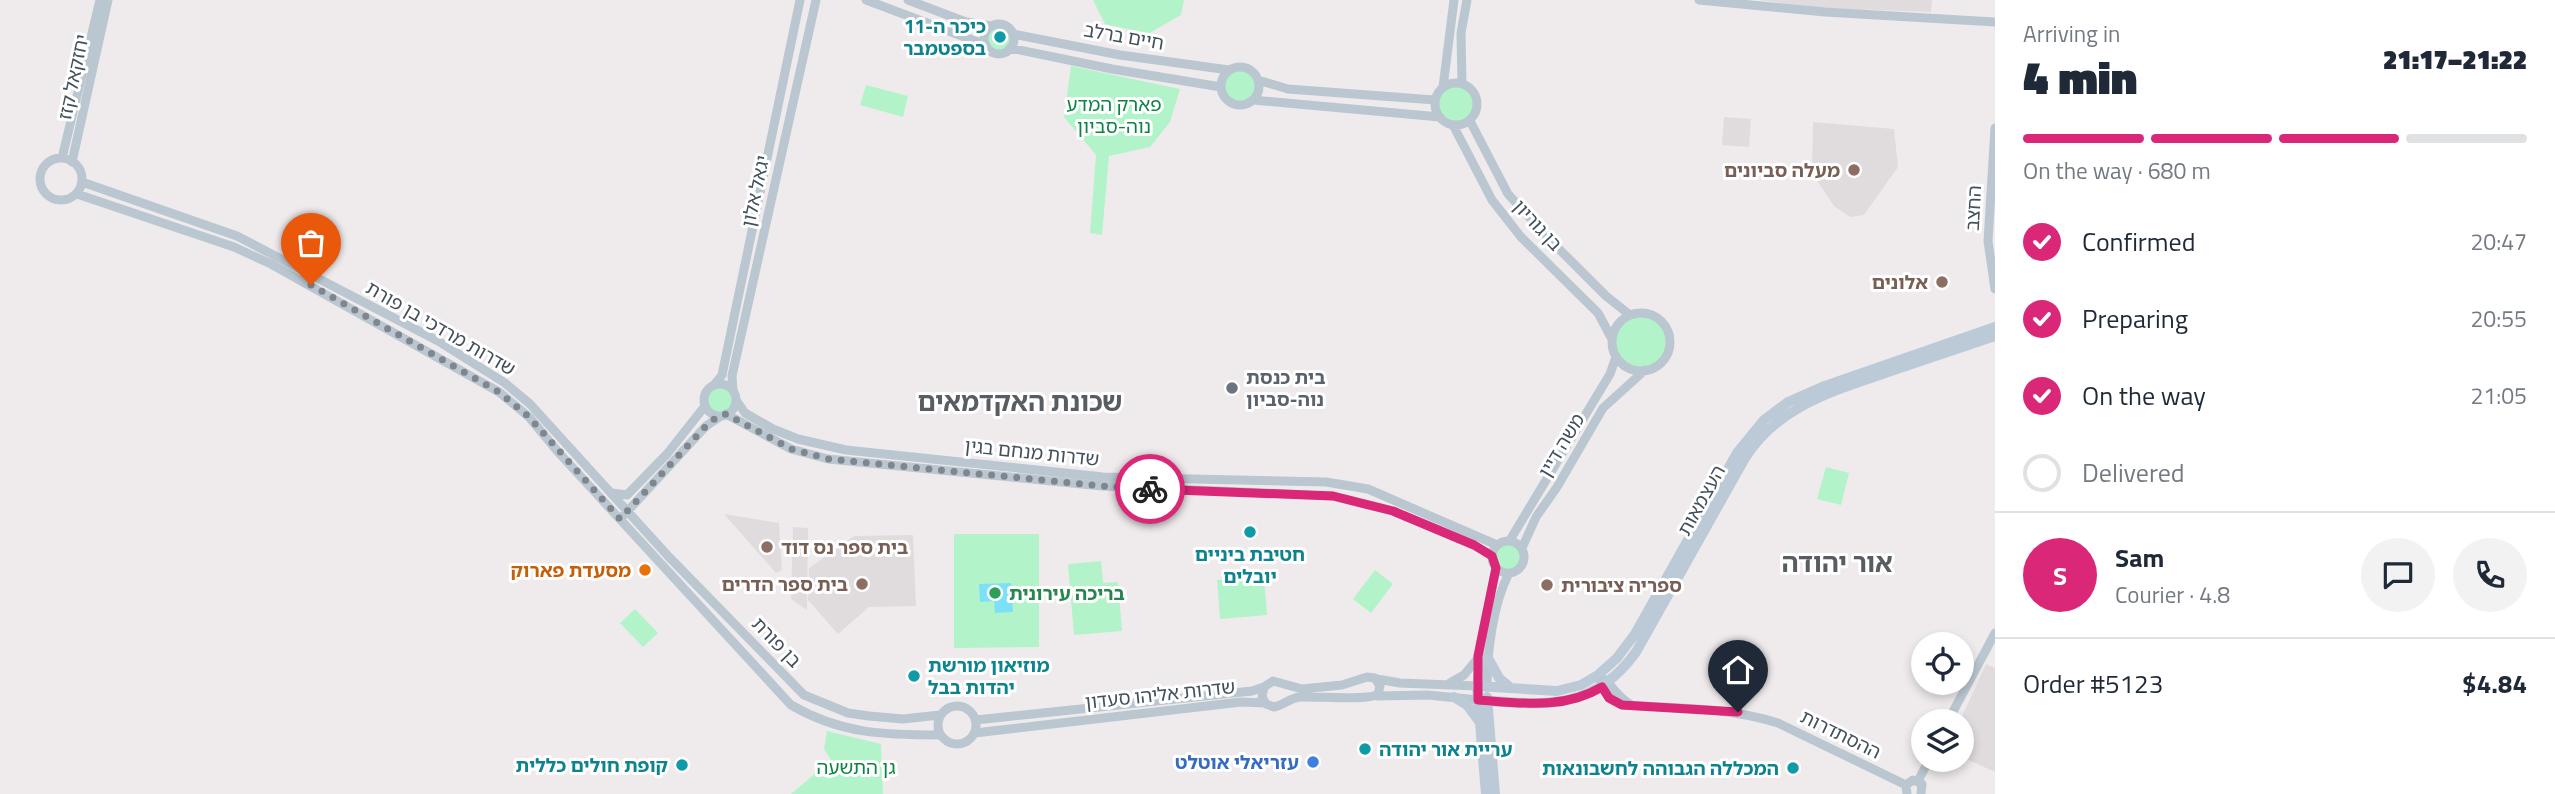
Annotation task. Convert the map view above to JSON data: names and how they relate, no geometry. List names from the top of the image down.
{
  "streets": {
    "main road": ["העצמאות"],
    "street": [
      "חיים ברלב",
      "יחזקאל קזז",
      "יגאל אלון",
      "החצב",
      "בן גוריון",
      "שדרות מרדכי בן פורת",
      "משה דיין",
      "שדרות מנחם בגין",
      "בן פורת",
      "שדרות אליהו סעדון",
      "ההסתדרות"
    ]
  },
  "crossings": [
    ["יחזקאל קזז", "שדרות מרדכי בן פורת"],
    ["יגאל אלון", "שדרות מנחם בגין"],
    ["בן גוריון", "משה דיין"],
    ["שדרות מרדכי בן פורת", "בן פורת"],
    ["משה דיין", "שדרות מנחם בגין"],
    ["העצמאות", "ההסתדרות"],
    ["בן פורת", "שדרות אליהו סעדון"]
  ],
  "districts": ["שכונת האקדמאים", "אור יהודה"],
  "parks": ["פארק המדע נוה-סביון", "גן התשעה"],
  "places": [
    "כיכר ה-11 בספטמבר",
    "מעלה סביונים",
    "אלונים",
    "בית כנסת נוה-סביון",
    "חטיבת ביניים יובלים",
    "בית ספר נס דוד",
    "מסעדת פארוק",
    "בית ספר הדרים",
    "ספריה ציבורית",
    "בריכה עירונית",
    "מוזיאון מורשת יהדות בבל",
    "עריית אור יהודה",
    "עזריאלי אוטלט",
    "קופת חולים כללית",
    "המכללה הגבוהה לחשבונאות"
  ],
  "page": {
    "heading": ["4 min", "Arriving in", "21:17–21:22"],
    "panel": [
      "Sam",
      "Courier · 4.8",
      "Order #5123",
      "$4.84"
    ],
    "bar": "On the way · 680 m",
    "list": [
      ["Confirmed", "20:47"],
      ["Preparing", "20:55"],
      ["On the way", "21:05"],
      "Delivered"
    ],
    "round": "S"
  }
}
